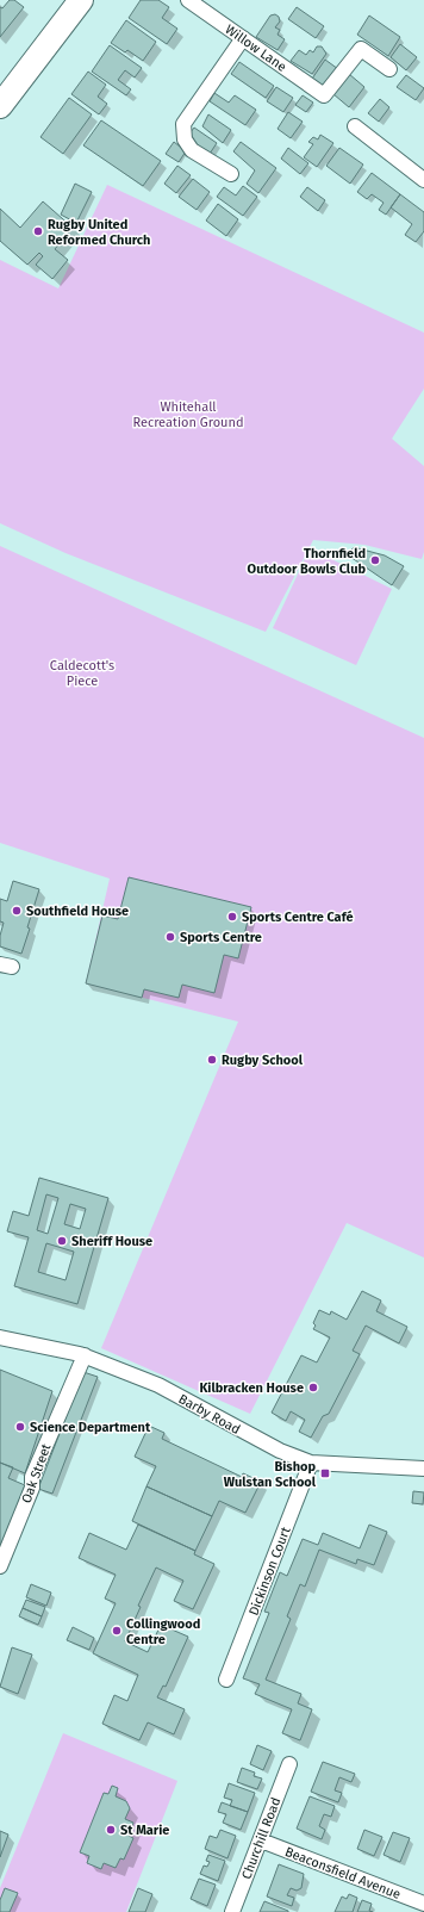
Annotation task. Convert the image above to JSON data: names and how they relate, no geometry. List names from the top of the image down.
{
  "streets": {
    "street": [
      "Willow Lane",
      "Barby Road",
      "Oak Street",
      "Dickinson Court",
      "Churchill Road",
      "Beaconsfield Avenue"
    ]
  },
  "crossings": [
    ["Barby Road", "Oak Street"],
    ["Barby Road", "Dickinson Court"],
    ["Churchill Road", "Beaconsfield Avenue"]
  ],
  "parks": ["Whitehall Recreation Ground", "Caldecott's Piece"],
  "places": {
    "other": [
      "Rugby United Reformed Church",
      "Thornfield Outdoor Bowls Club",
      "Southfield House",
      "Sports Centre Café",
      "Sports Centre",
      "Rugby School",
      "Sheriff House",
      "Kilbracken House",
      "Science Department",
      "Collingwood Centre",
      "St Marie"
    ],
    "transit": ["Bishop Wulstan School"]
  }
}
